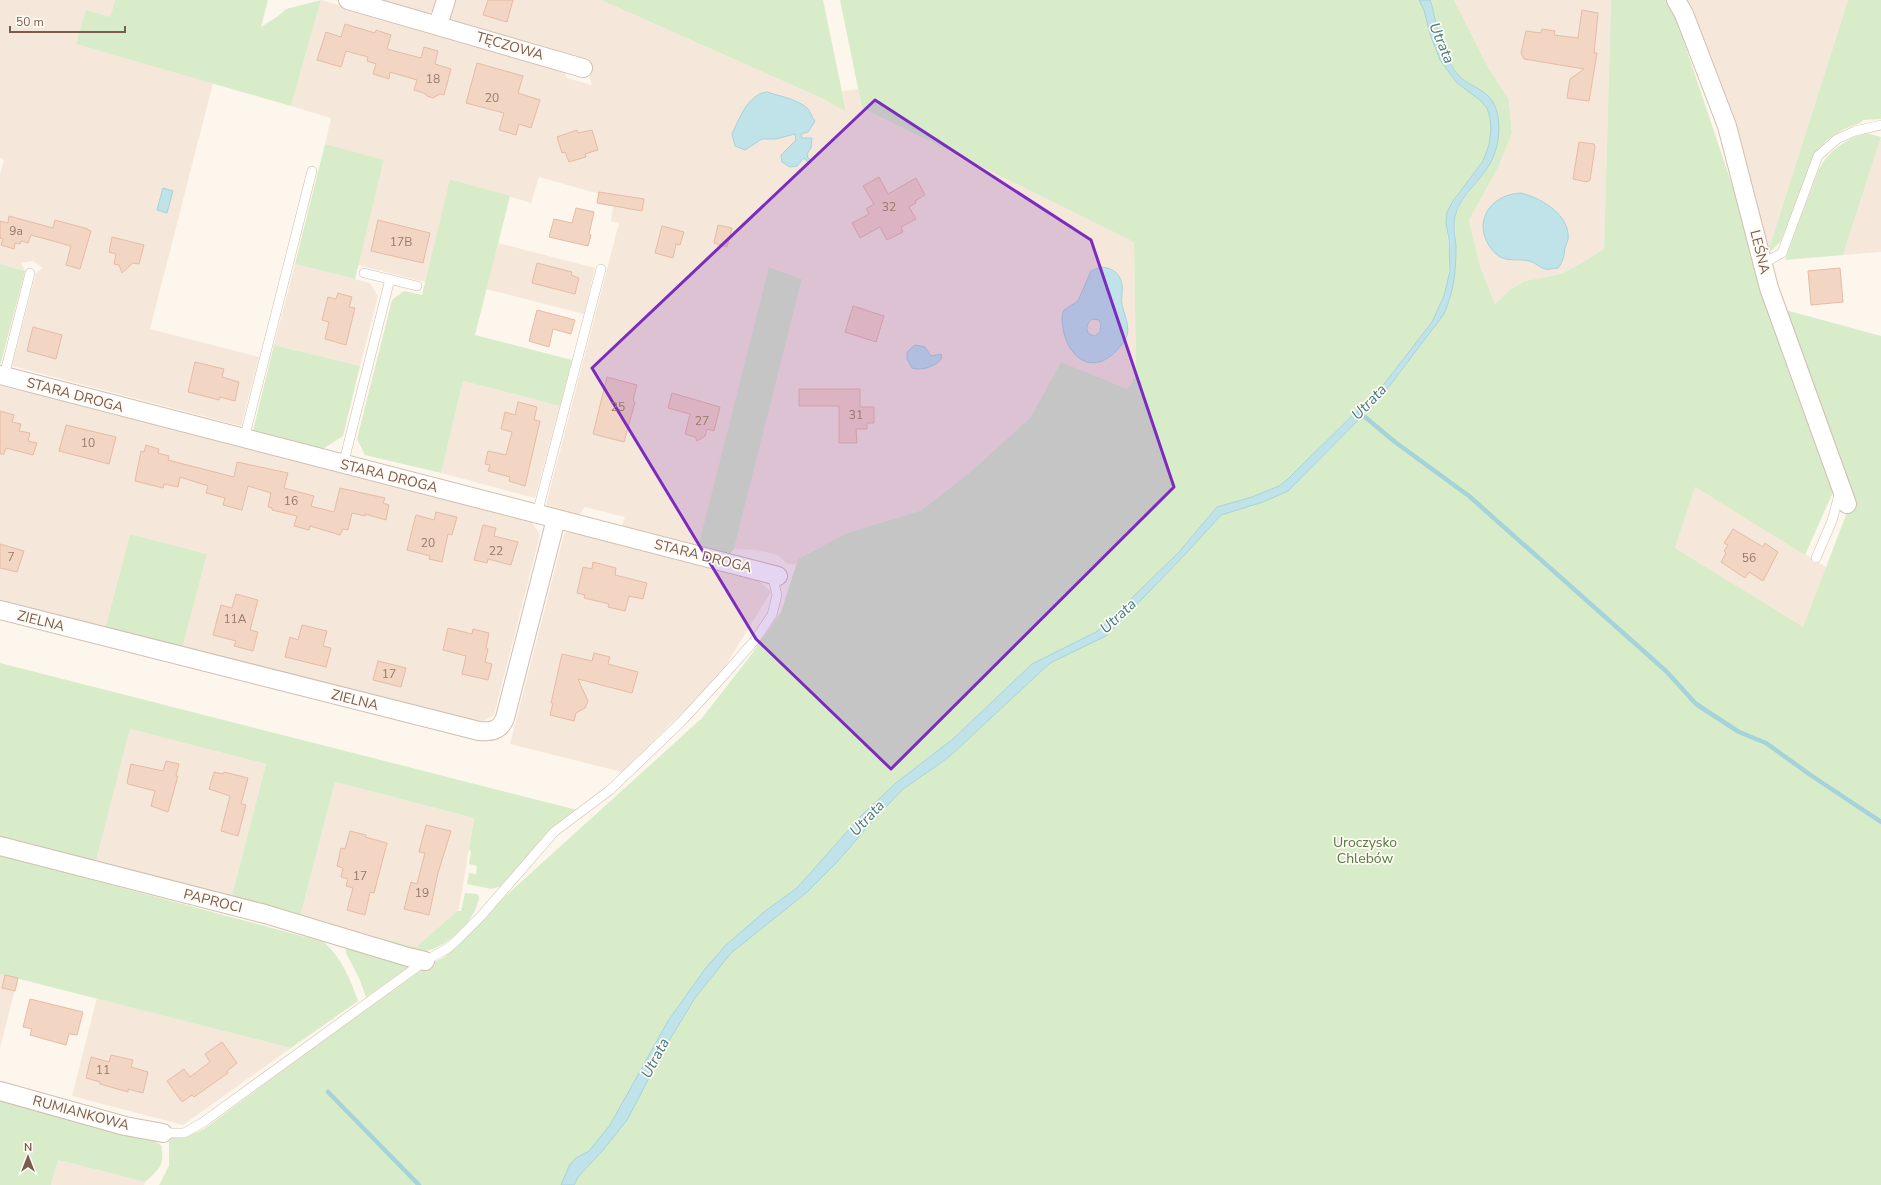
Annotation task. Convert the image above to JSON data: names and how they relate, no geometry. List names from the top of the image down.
{
  "streets": {
    "street": [
      "TĘCZOWA",
      "LEŚNA",
      "STARA DROGA",
      "ZIELNA",
      "PAPROCI",
      "RUMIANKOWA"
    ]
  },
  "crossings": [
    ["STARA DROGA", "ZIELNA"]
  ],
  "water": ["Utrata"],
  "parks": ["Uroczysko Chlebów"],
  "house_numbers": [
    "18",
    "20",
    "32",
    "9a",
    "17B",
    "25",
    "31",
    "27",
    "10",
    "16",
    "20",
    "22",
    "7",
    "56",
    "11A",
    "17",
    "17",
    "19",
    "11"
  ],
  "scale_bar": "50 m",
  "north": "top"
}
